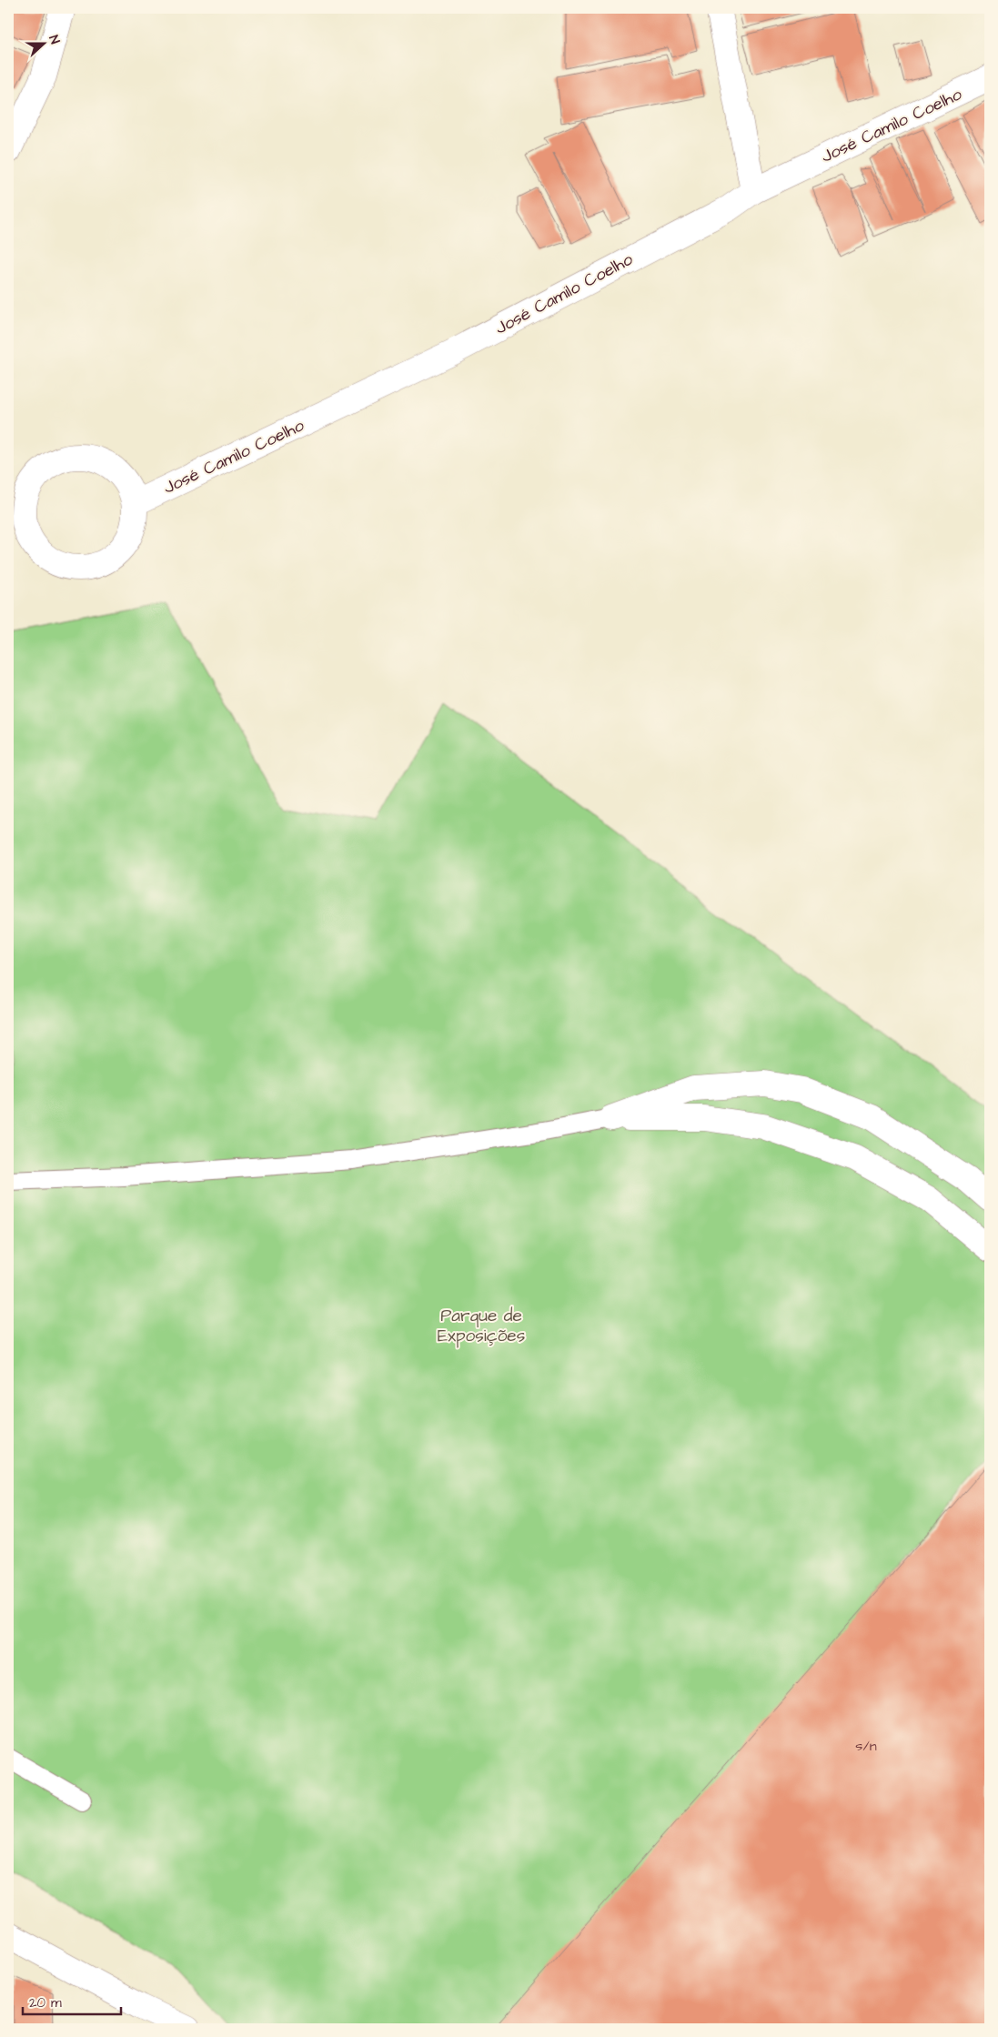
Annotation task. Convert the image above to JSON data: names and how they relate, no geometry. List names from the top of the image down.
{
  "streets": {
    "street": ["José Camilo Coelho"]
  },
  "parks": ["Parque de Exposições"],
  "house_numbers": ["s/n"],
  "scale_bar": "20 m",
  "north": "right"
}
